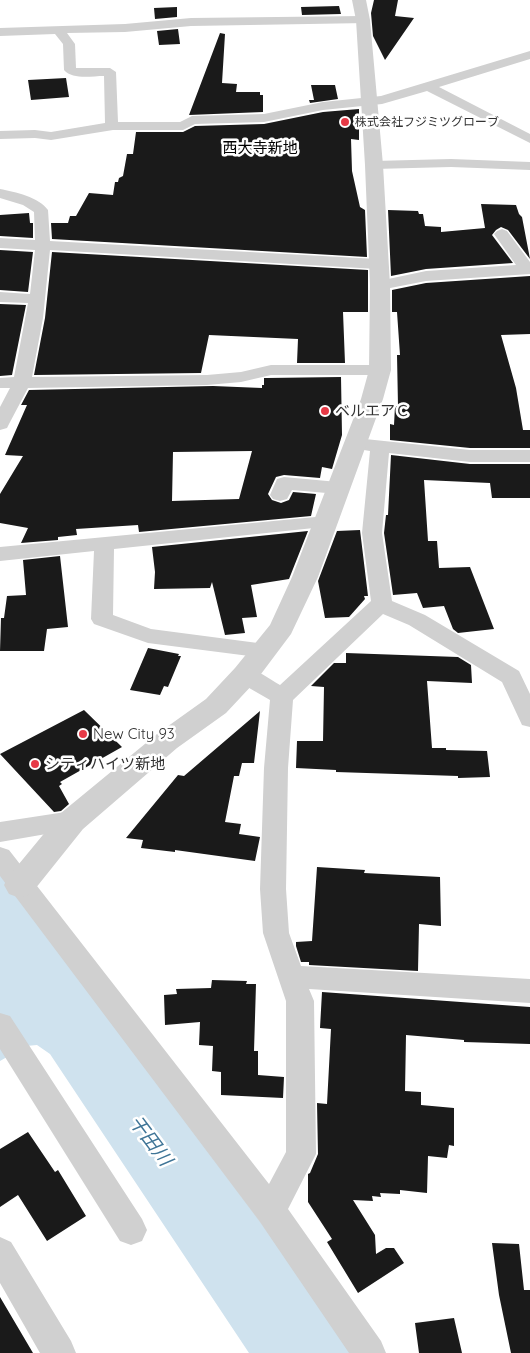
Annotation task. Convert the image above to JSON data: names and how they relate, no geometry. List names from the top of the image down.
{
  "districts": ["西大寺新地"],
  "water": ["干田川"],
  "places": [
    "株式会社フジミツグローブ",
    "ベルエアＣ",
    "New City 93",
    "シティハイツ新地"
  ]
}
